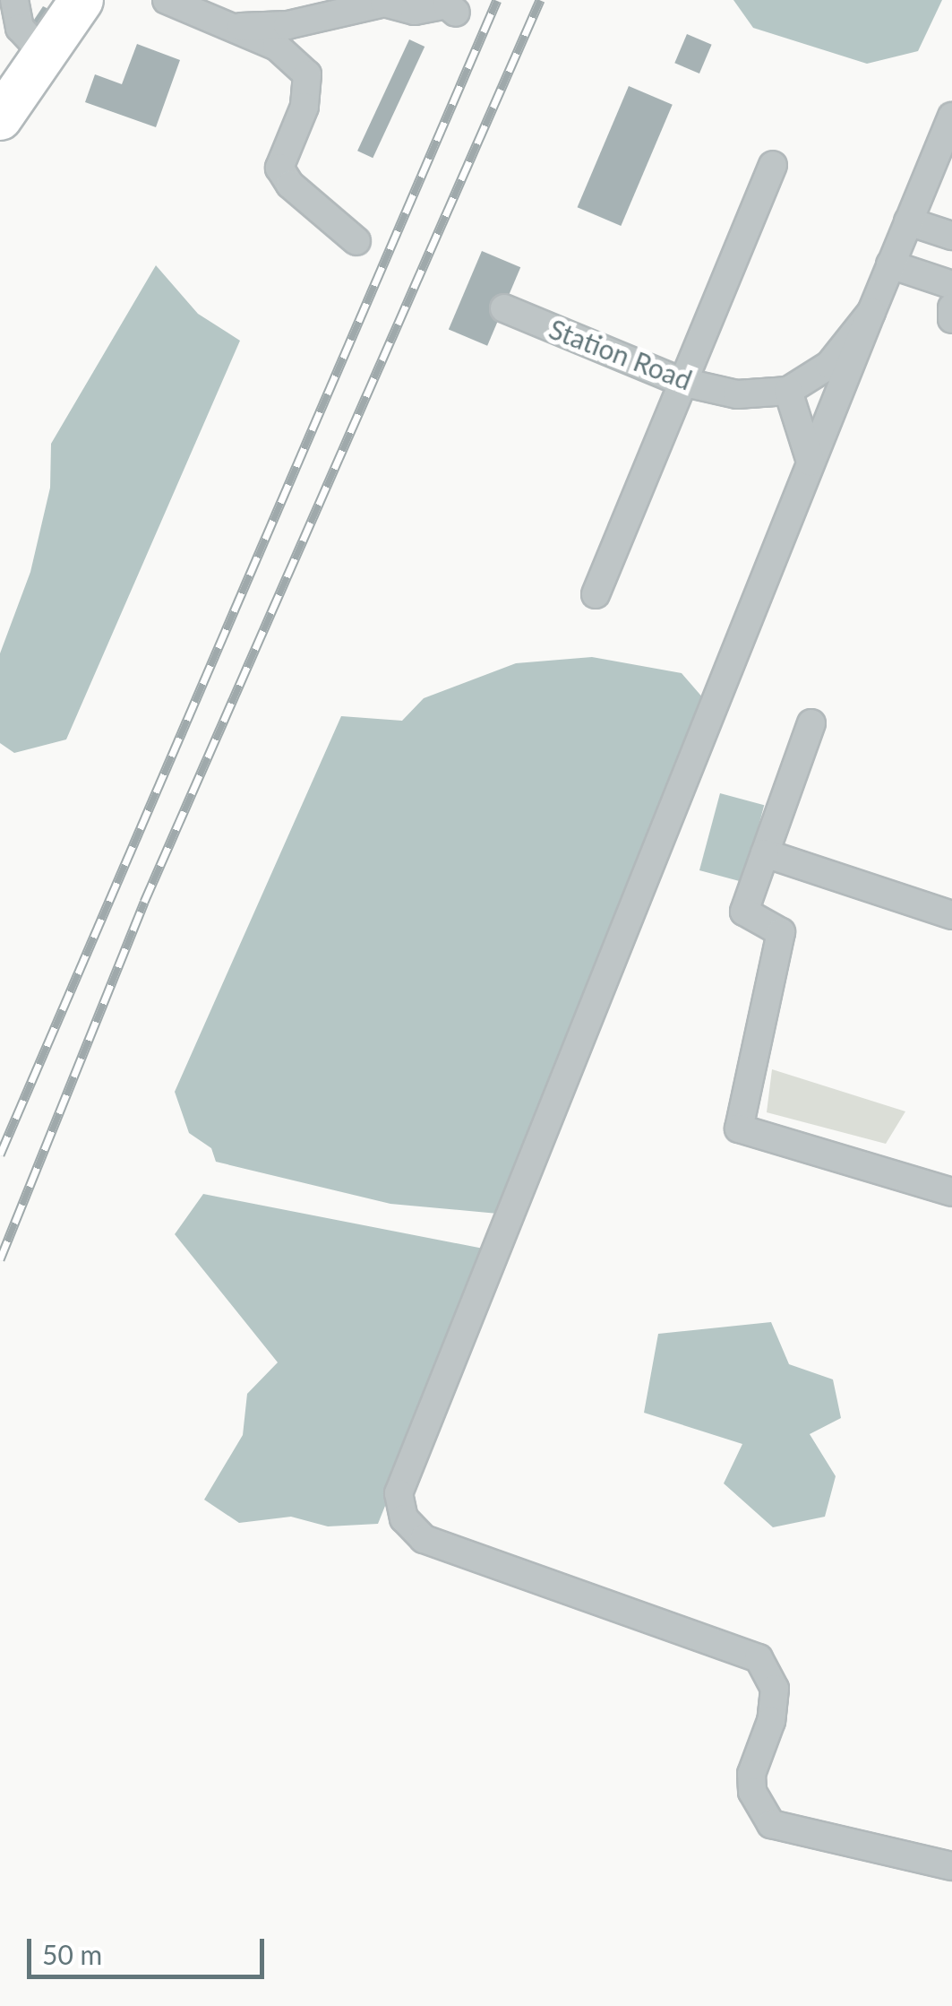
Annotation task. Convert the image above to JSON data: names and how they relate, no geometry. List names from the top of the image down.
{
  "streets": {
    "street": ["Station Road"]
  },
  "scale_bar": "50 m"
}
